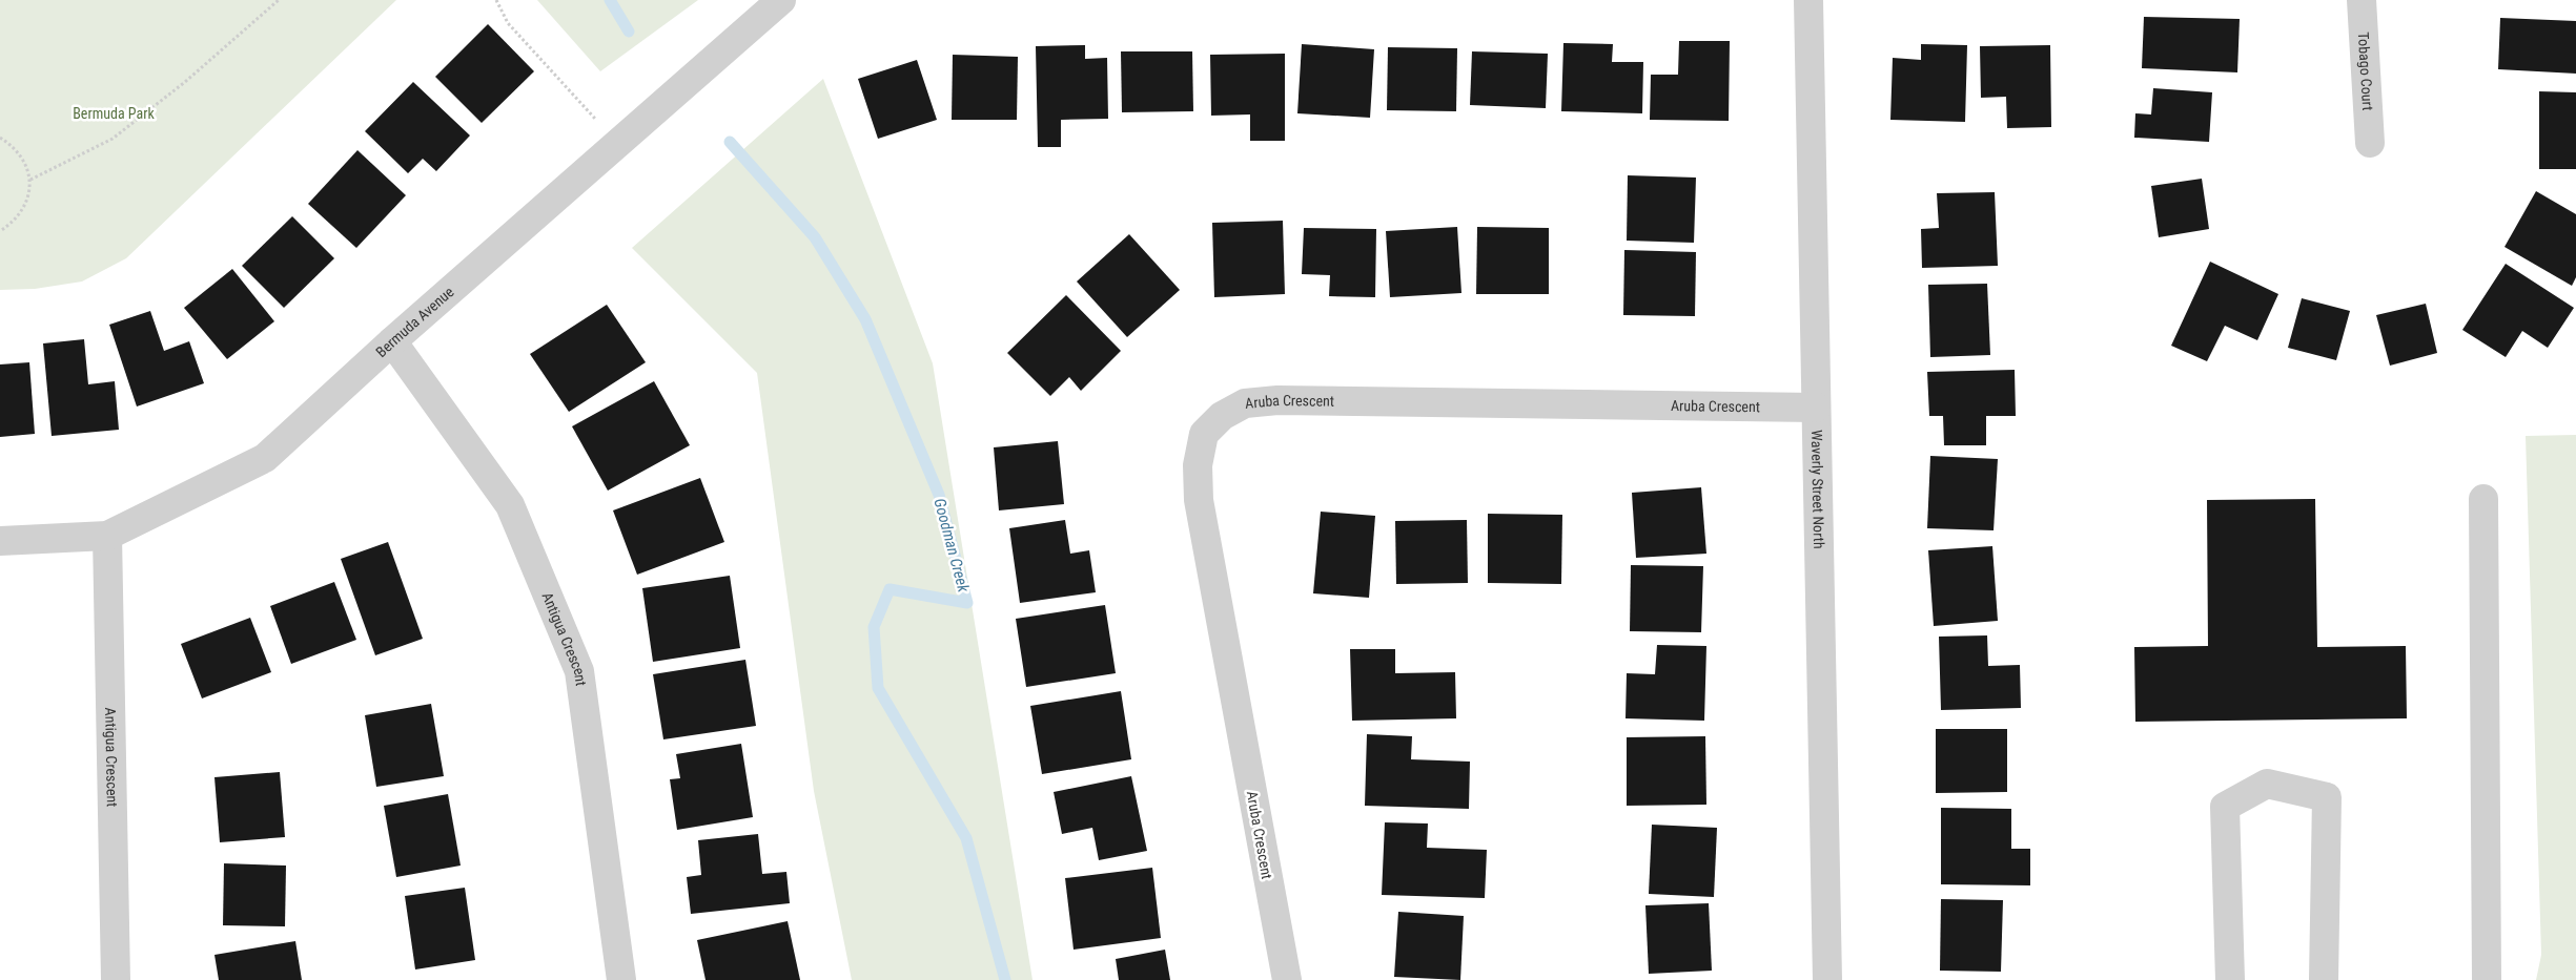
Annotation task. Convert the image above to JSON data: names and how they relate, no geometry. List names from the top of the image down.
{
  "streets": {
    "street": [
      "Tobago Court",
      "Bermuda Avenue",
      "Aruba Crescent",
      "Waverly Street North",
      "Antigua Crescent"
    ]
  },
  "crossings": [
    ["Bermuda Avenue", "Antigua Crescent"],
    ["Aruba Crescent", "Waverly Street North"]
  ],
  "water": ["Goodman Creek"],
  "parks": ["Bermuda Park"]
}
